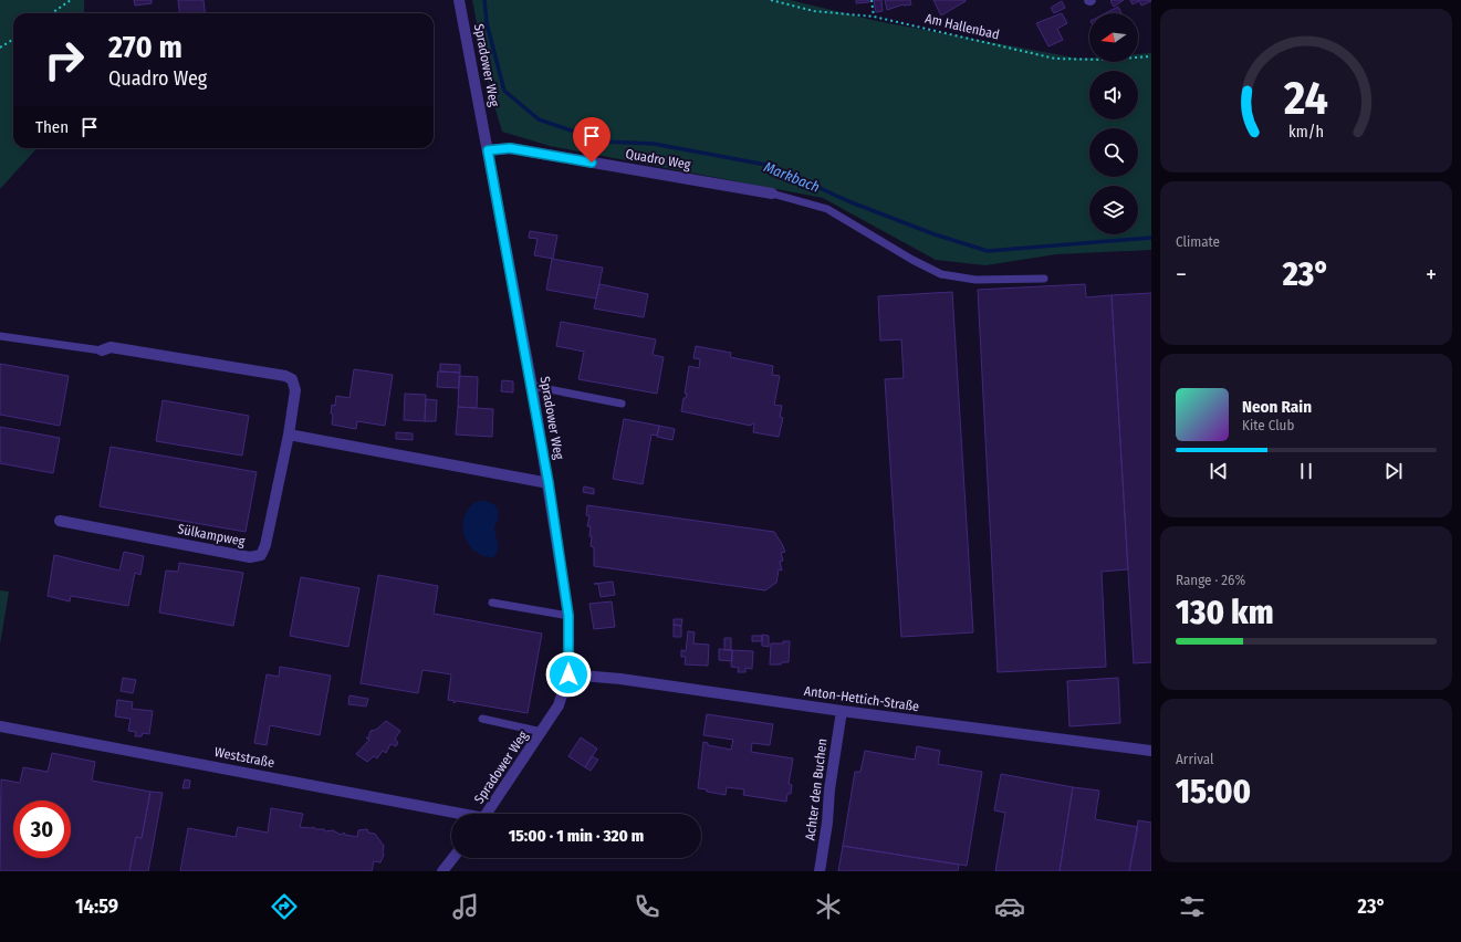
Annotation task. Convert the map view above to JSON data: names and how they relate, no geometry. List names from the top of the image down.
{
  "streets": {
    "street": [
      "Spradower Weg",
      "Quadro Weg",
      "Sülkampweg",
      "Anton-Hettich-Straße",
      "Weststraße",
      "Achter den Buchen"
    ],
    "path": ["Am Hallenbad"]
  },
  "crossings": [
    ["Spradower Weg", "Quadro Weg"],
    ["Spradower Weg", "Anton-Hettich-Straße"],
    ["Anton-Hettich-Straße", "Achter den Buchen"]
  ],
  "water": ["Markbach"],
  "north": "left",
  "page": {
    "turn": ["270 m", "Quadro Weg"],
    "then": "Then",
    "tile": [
      "Climate",
      ["Range · 26%", "130 km"],
      ["Arrival", "15:00"]
    ],
    "heat": ["−", "23°", "+"],
    "song": ["Neon Rain", "Kite Club"],
    "limit": "30",
    "trip": "15:00 · 1 min · 320 m",
    "tabs": ["14:59", "23°"],
    "gauge": ["24", "km/h"]
  }
}
